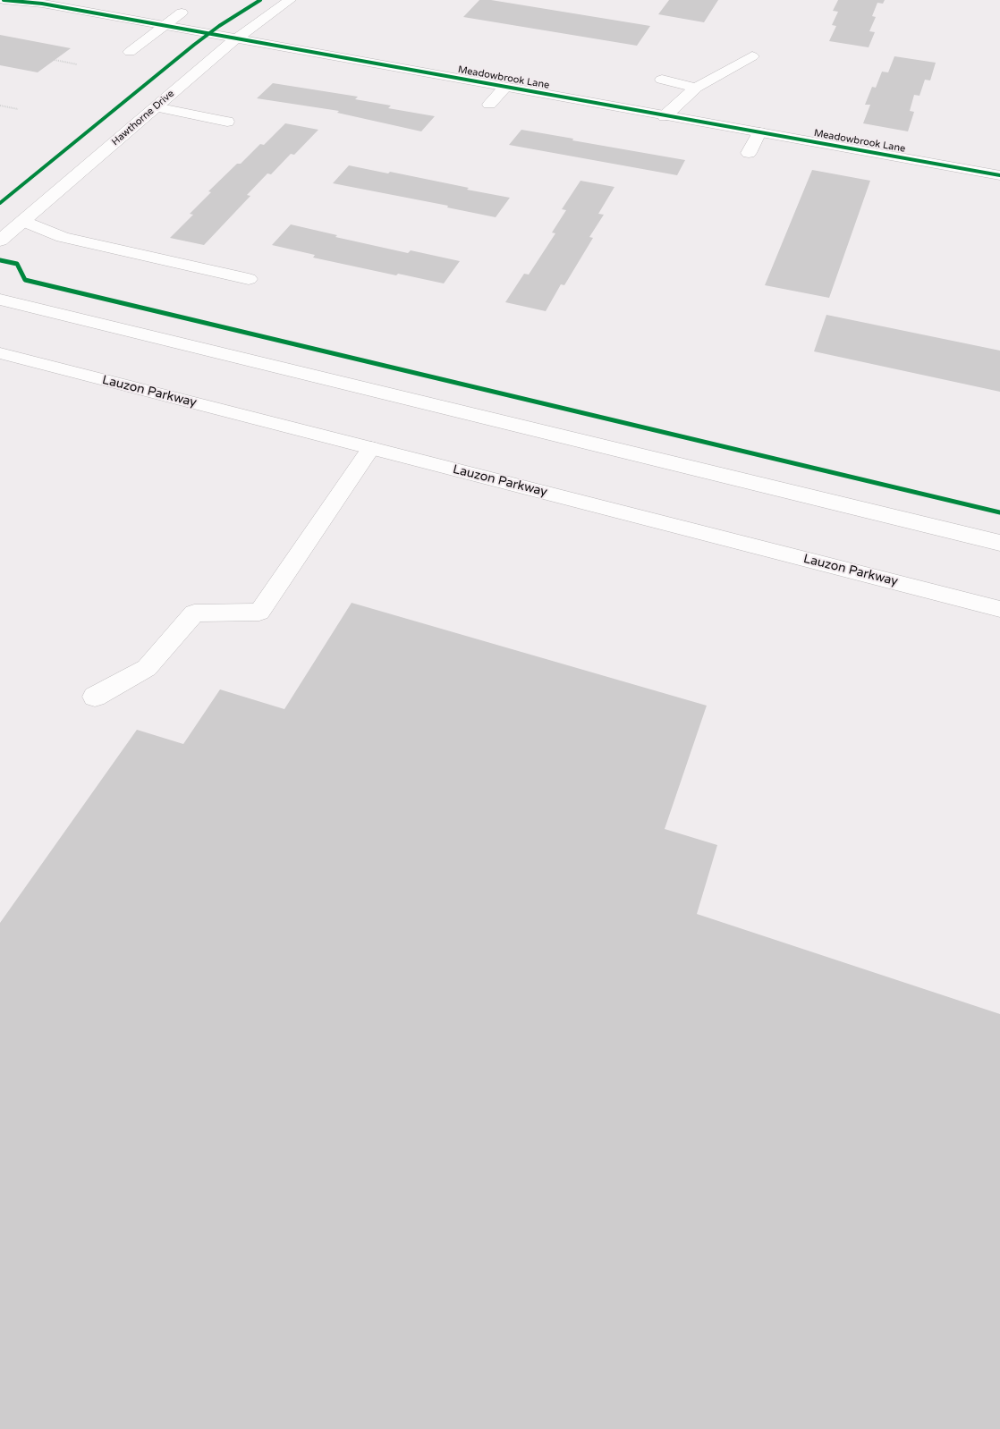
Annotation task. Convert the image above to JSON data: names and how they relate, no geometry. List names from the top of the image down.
{
  "streets": {
    "street": ["Meadowbrook Lane", "Hawthorne Drive", "Lauzon Parkway"]
  },
  "crossings": [
    ["Meadowbrook Lane", "Hawthorne Drive"]
  ]
}
